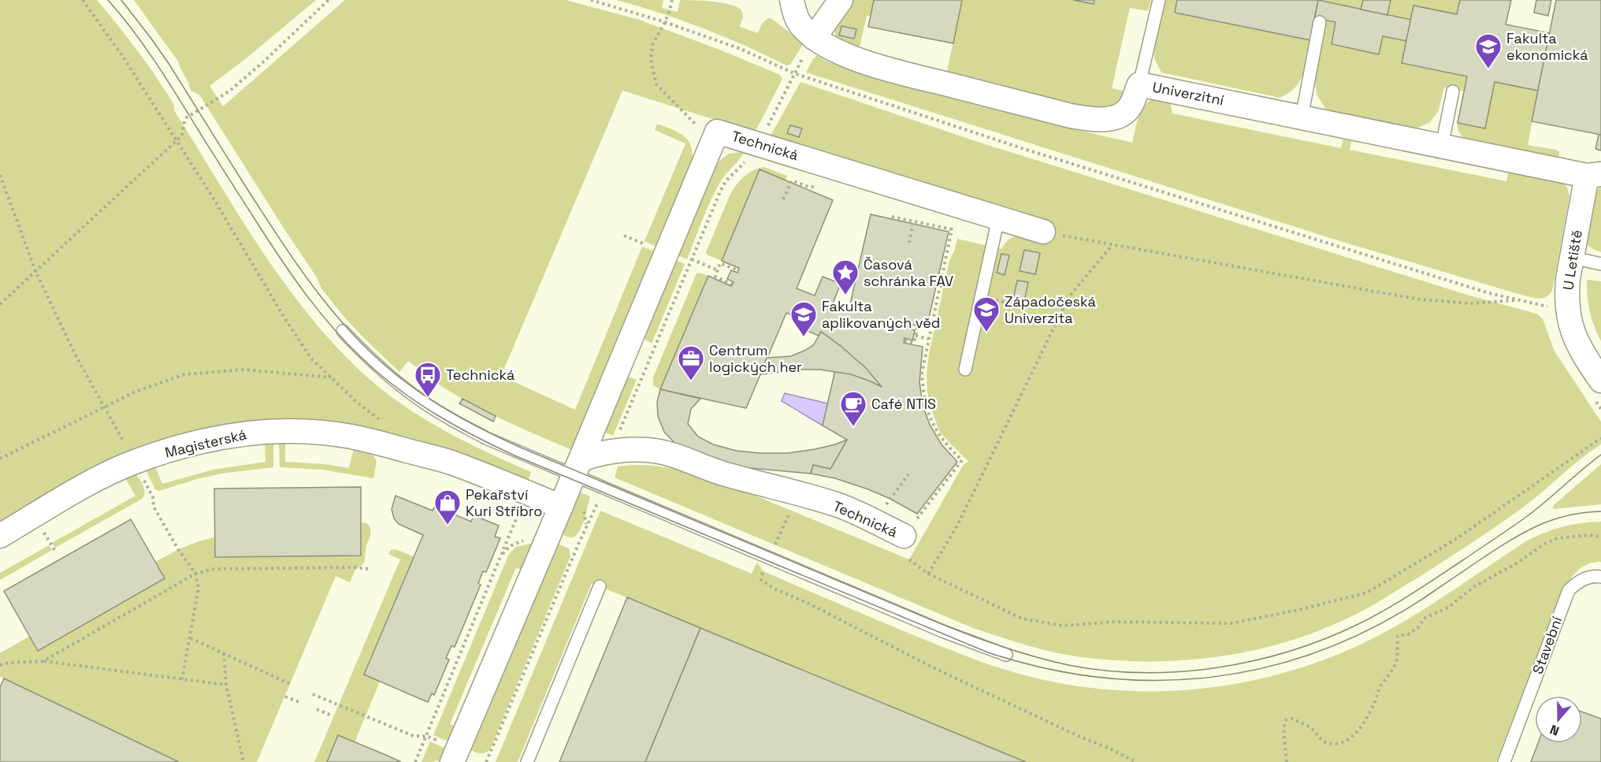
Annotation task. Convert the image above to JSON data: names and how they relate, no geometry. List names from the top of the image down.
{
  "streets": {
    "street": [
      "Univerzitní",
      "Technická",
      "U Letiště",
      "Magisterská"
    ],
    "lane": ["Stavební"]
  },
  "crossings": [
    ["Univerzitní", "U Letiště"],
    ["Technická", "Magisterská"]
  ],
  "places": {
    "school or university": ["Fakulta ekonomická", "Západočeská Univerzita", "Fakulta aplikovaných věd"],
    "place": ["Časová schránka FAV"],
    "office": ["Centrum logických her"],
    "bus stop": ["Technická"],
    "cafe": ["Café NTIS"],
    "shop": ["Pekařství Kuri Stříbro"]
  },
  "north": "bottom"
}
